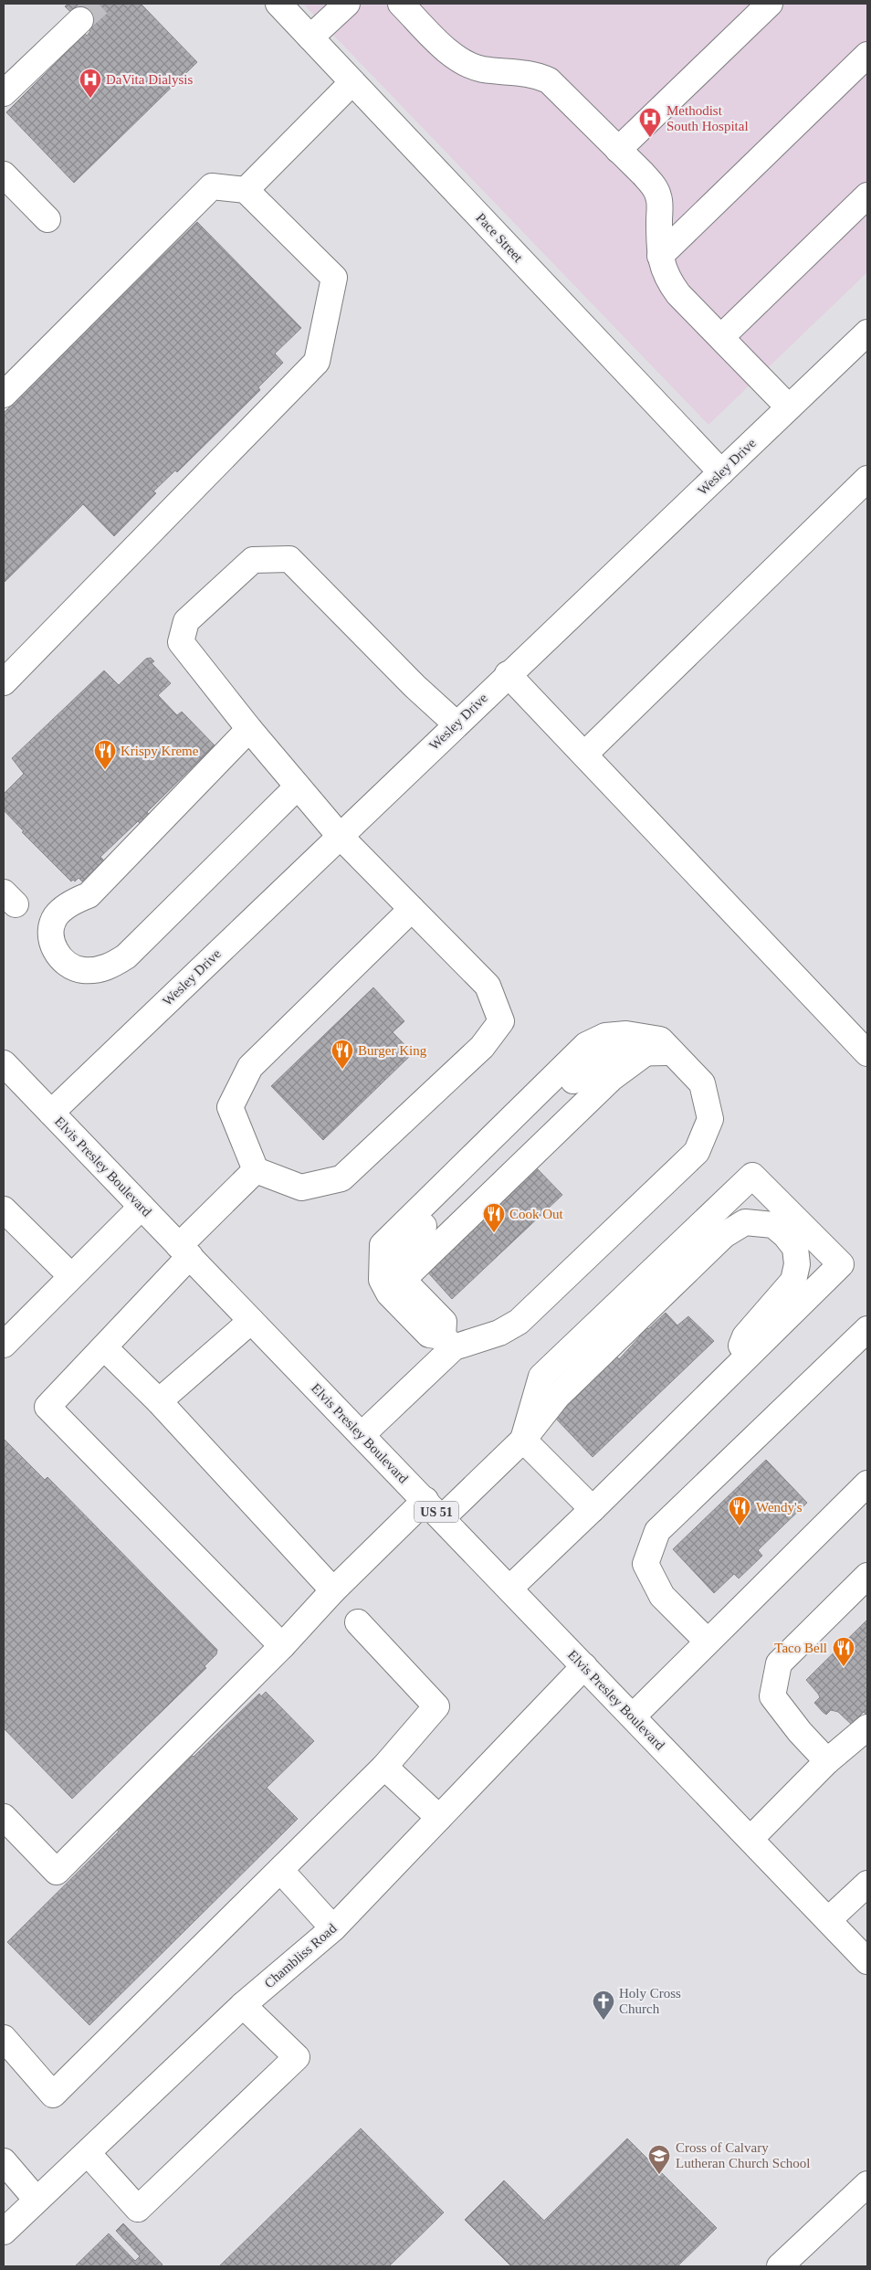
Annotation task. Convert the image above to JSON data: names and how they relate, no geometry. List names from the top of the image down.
{
  "streets": {
    "street": [
      "Pace Street",
      "Wesley Drive",
      "Elvis Presley Boulevard",
      "US 51",
      "Chambliss Road"
    ]
  },
  "crossings": [
    ["Pace Street", "Wesley Drive"],
    ["Wesley Drive", "Elvis Presley Boulevard"],
    ["Elvis Presley Boulevard", "Chambliss Road"]
  ],
  "places": {
    "hospital": ["DaVita Dialysis", "Methodist South Hospital"],
    "restaurant": [
      "Krispy Kreme",
      "Burger King",
      "Cook Out",
      "Wendy's",
      "Taco Bell"
    ],
    "church": ["Holy Cross Church"],
    "school or university": ["Cross of Calvary Lutheran Church School"]
  }
}
